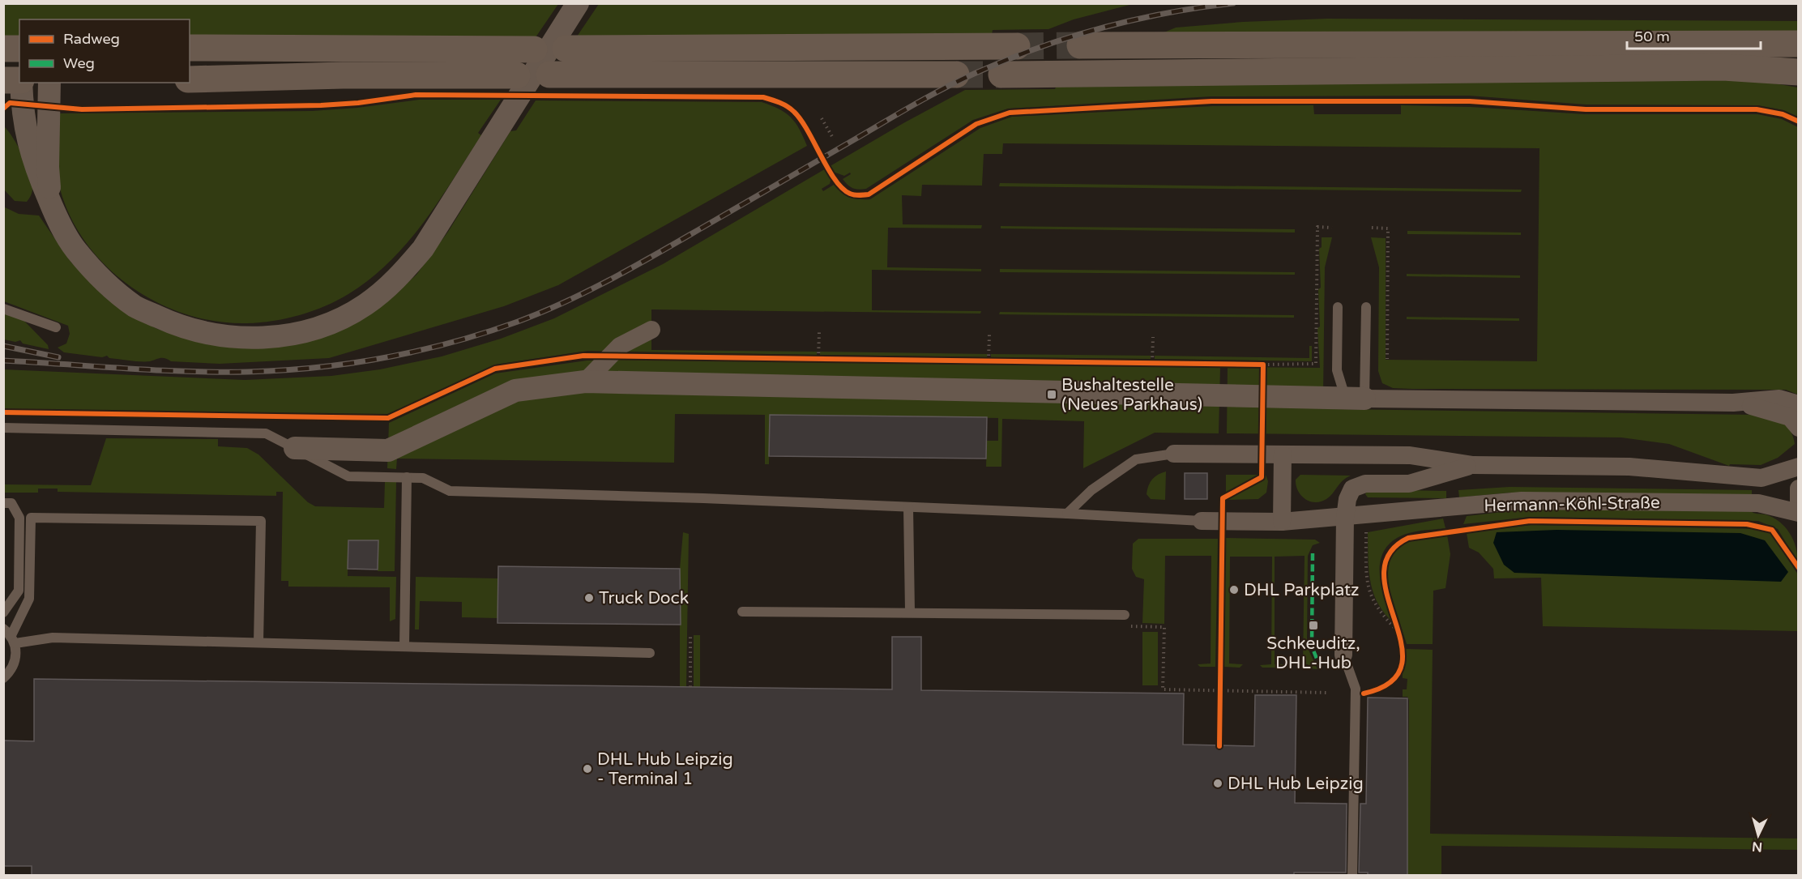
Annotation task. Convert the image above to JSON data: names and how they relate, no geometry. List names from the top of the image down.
{
  "streets": {
    "street": ["Hermann-Köhl-Straße"]
  },
  "places": {
    "transit": ["Bushaltestelle (Neues Parkhaus)", "Schkeuditz, DHL-Hub"],
    "other": [
      "DHL Parkplatz",
      "Truck Dock",
      "DHL Hub Leipzig - Terminal 1",
      "DHL Hub Leipzig"
    ]
  },
  "legend": ["Radweg", "Weg"],
  "scale_bar": "50 m",
  "north": "bottom"
}
